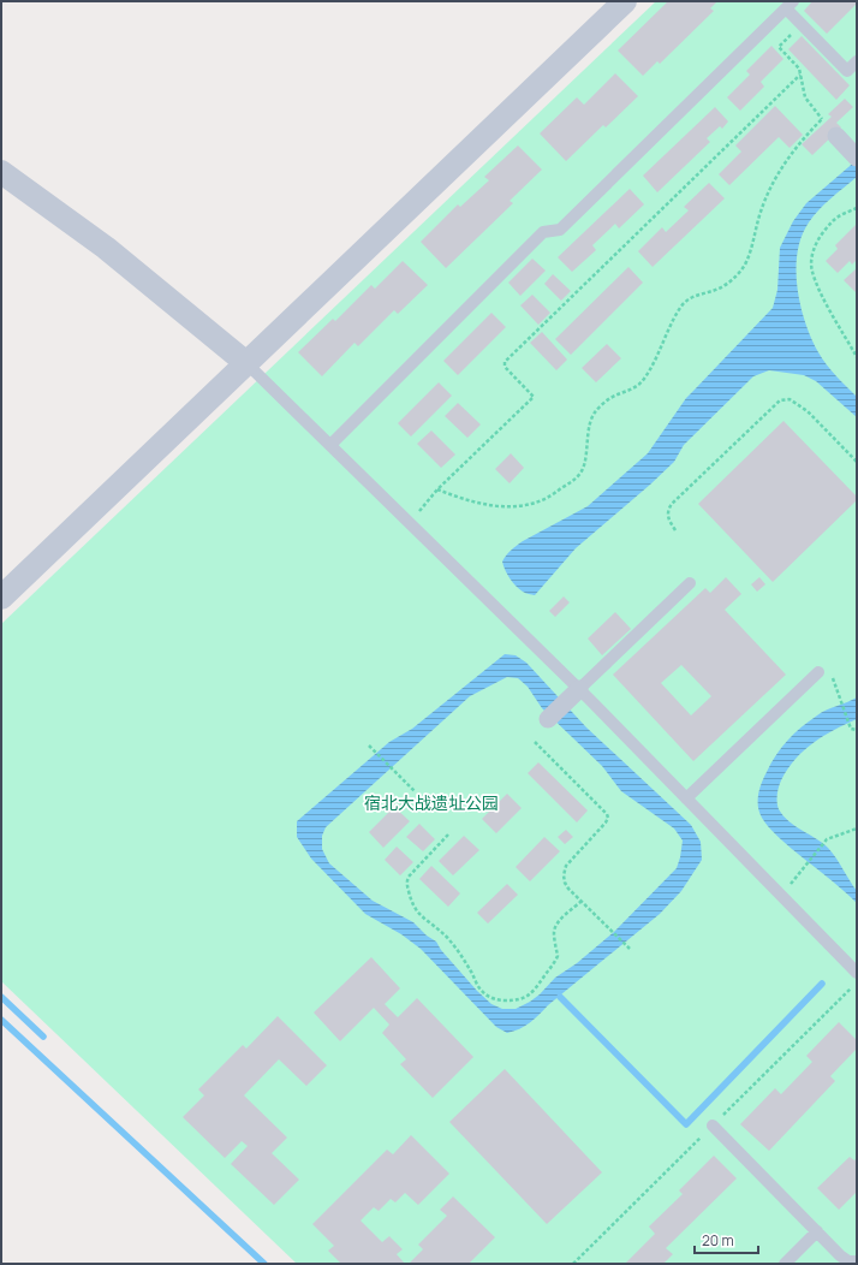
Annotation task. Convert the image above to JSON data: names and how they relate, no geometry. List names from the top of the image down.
{
  "parks": ["宿北大战遗址公园"],
  "scale_bar": "20 m"
}
